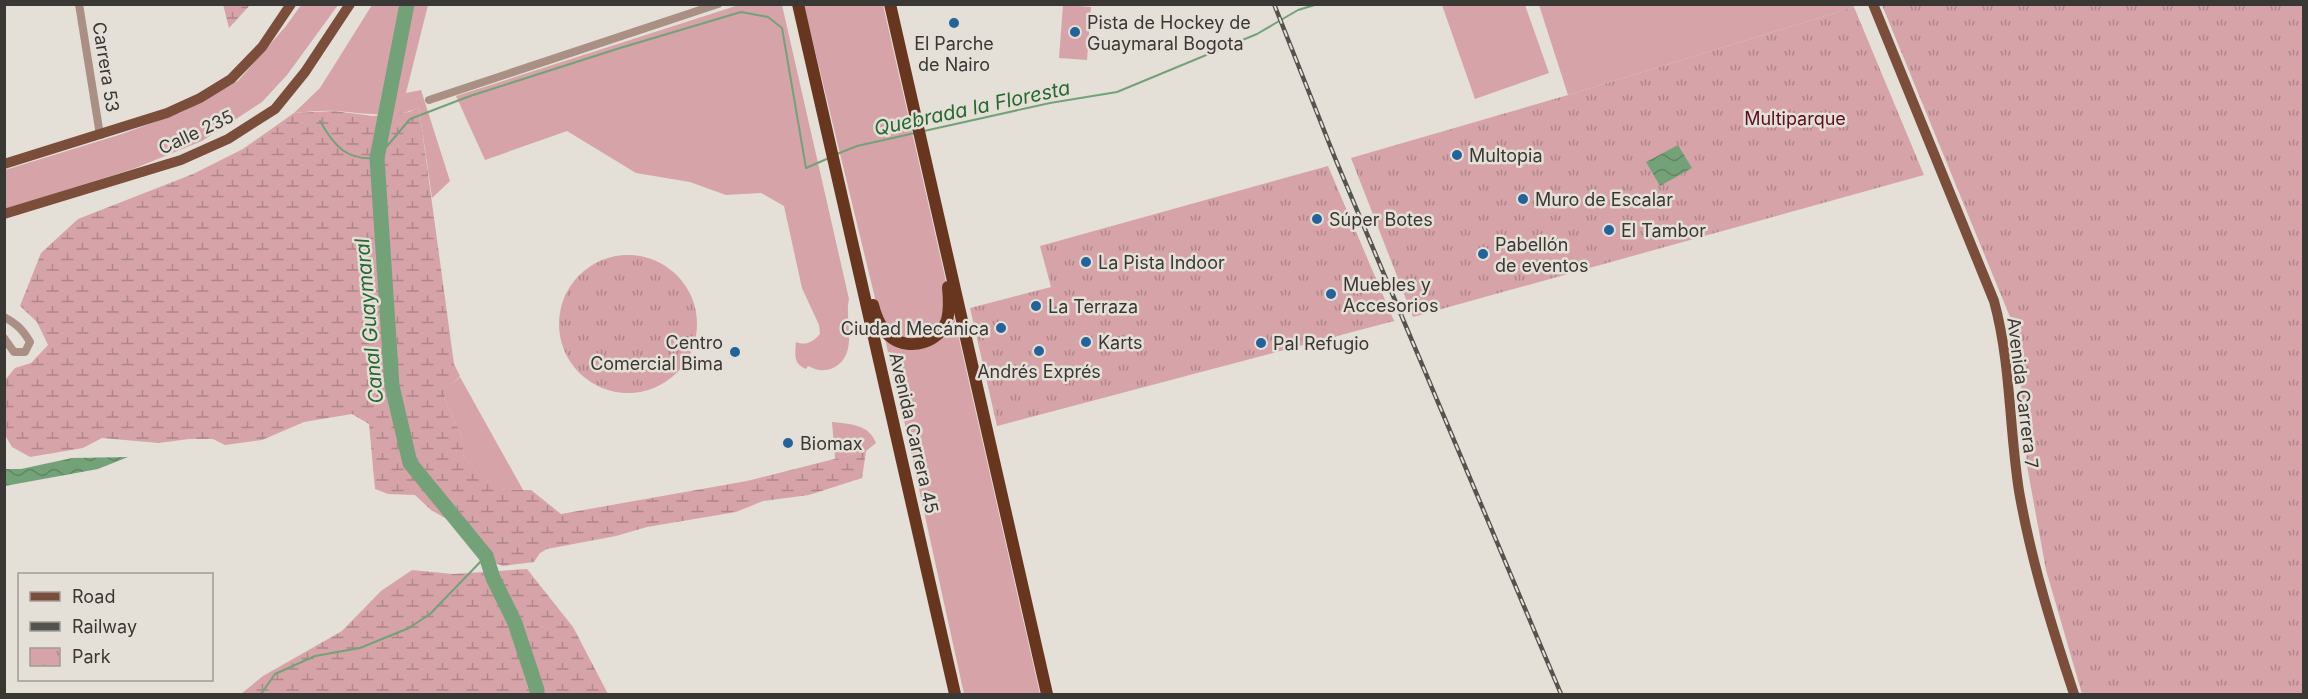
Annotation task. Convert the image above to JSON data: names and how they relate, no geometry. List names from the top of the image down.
{
  "streets": {
    "highway": ["Avenida Carrera 45"],
    "main road": ["Calle 235", "Avenida Carrera 7"],
    "street": ["Carrera 53"]
  },
  "crossings": [
    ["Carrera 53", "Calle 235"]
  ],
  "water": ["Quebrada la Floresta", "Canal Guaymaral"],
  "parks": ["Multiparque"],
  "places": [
    "El Parche de Nairo",
    "Pista de Hockey de Guaymaral Bogota",
    "Multopia",
    "Muro de Escalar",
    "Súper Botes",
    "El Tambor",
    "Pabellón de eventos",
    "La Pista Indoor",
    "Muebles y Accesorios",
    "La Terraza",
    "Ciudad Mecánica",
    "Karts",
    "Pal Refugio",
    "Andrés Exprés",
    "Centro Comercial Bima",
    "Biomax"
  ],
  "legend": ["Road", "Railway", "Park"]
}
